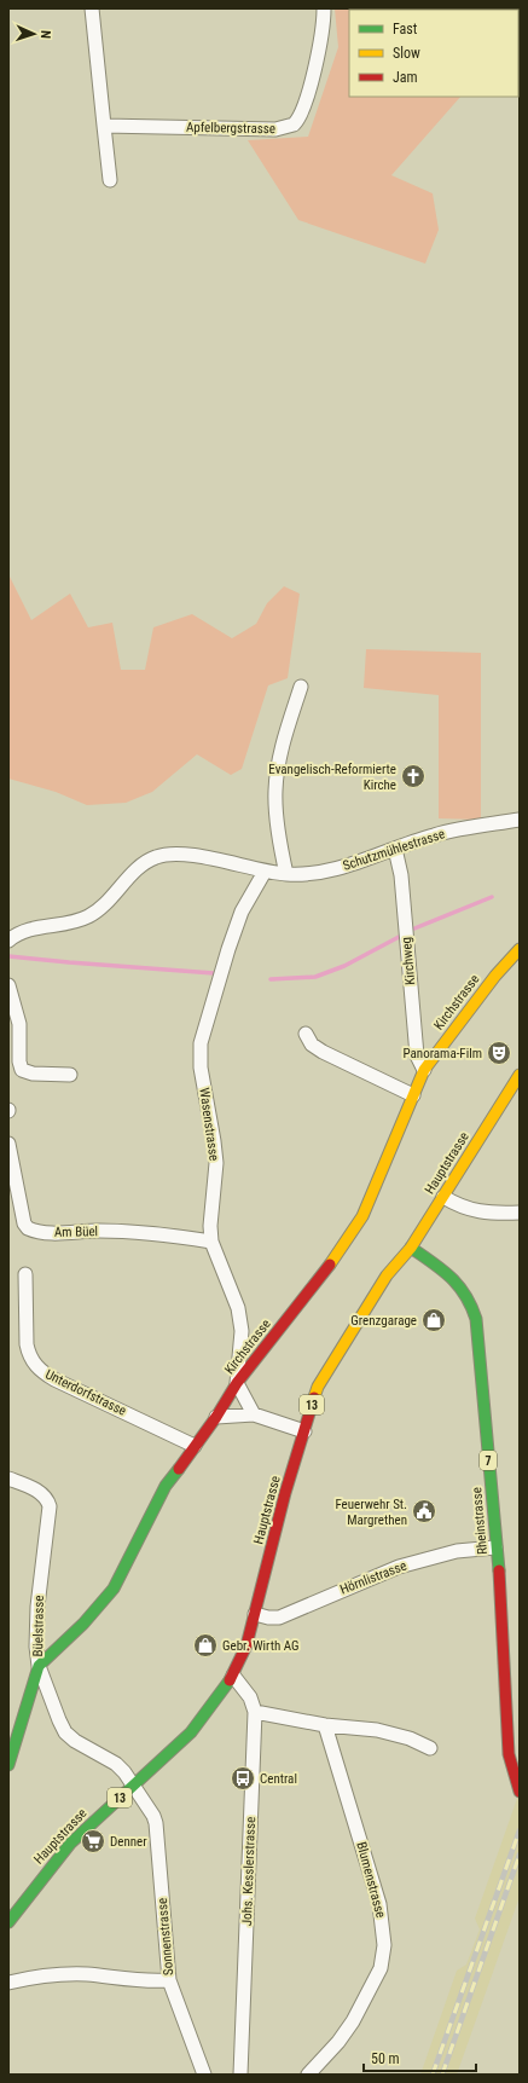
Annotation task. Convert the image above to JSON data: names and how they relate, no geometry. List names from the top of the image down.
{
  "streets": {
    "main road": [
      "Kirchstrasse",
      "Hauptstrasse",
      "13",
      "7",
      "Rheinstrasse"
    ],
    "street": [
      "Apfelbergstrasse",
      "Schutzmühlestrasse",
      "Kirchweg",
      "Wasenstrasse",
      "Am Büel",
      "Unterdorfstrasse",
      "Hörnlistrasse",
      "Büelstrasse",
      "Johs. Kesslerstrasse",
      "Blumenstrasse",
      "Sonnenstrasse"
    ]
  },
  "crossings": [
    ["Schutzmühlestrasse", "Kirchweg"],
    ["Schutzmühlestrasse", "Wasenstrasse"],
    ["Kirchweg", "Kirchstrasse"],
    ["Kirchstrasse", "Wasenstrasse"],
    ["Kirchstrasse", "Unterdorfstrasse"],
    ["Kirchstrasse", "Büelstrasse"],
    ["Wasenstrasse", "Am Büel"],
    ["Hauptstrasse", "Rheinstrasse"],
    ["Hauptstrasse", "Hörnlistrasse"],
    ["Hauptstrasse", "Büelstrasse"],
    ["Hauptstrasse", "Johs. Kesslerstrasse"],
    ["Hauptstrasse", "Sonnenstrasse"],
    ["Rheinstrasse", "Hörnlistrasse"],
    ["Büelstrasse", "Sonnenstrasse"]
  ],
  "places": {
    "church": ["Evangelisch-Reformierte Kirche"],
    "theatre": ["Panorama-Film"],
    "shop": ["Grenzgarage", "Gebr. Wirth AG"],
    "public building": ["Feuerwehr St. Margrethen"],
    "bus stop": ["Central"],
    "supermarket": ["Denner"]
  },
  "legend": ["Fast", "Slow", "Jam"],
  "scale_bar": "50 m",
  "north": "right"
}
